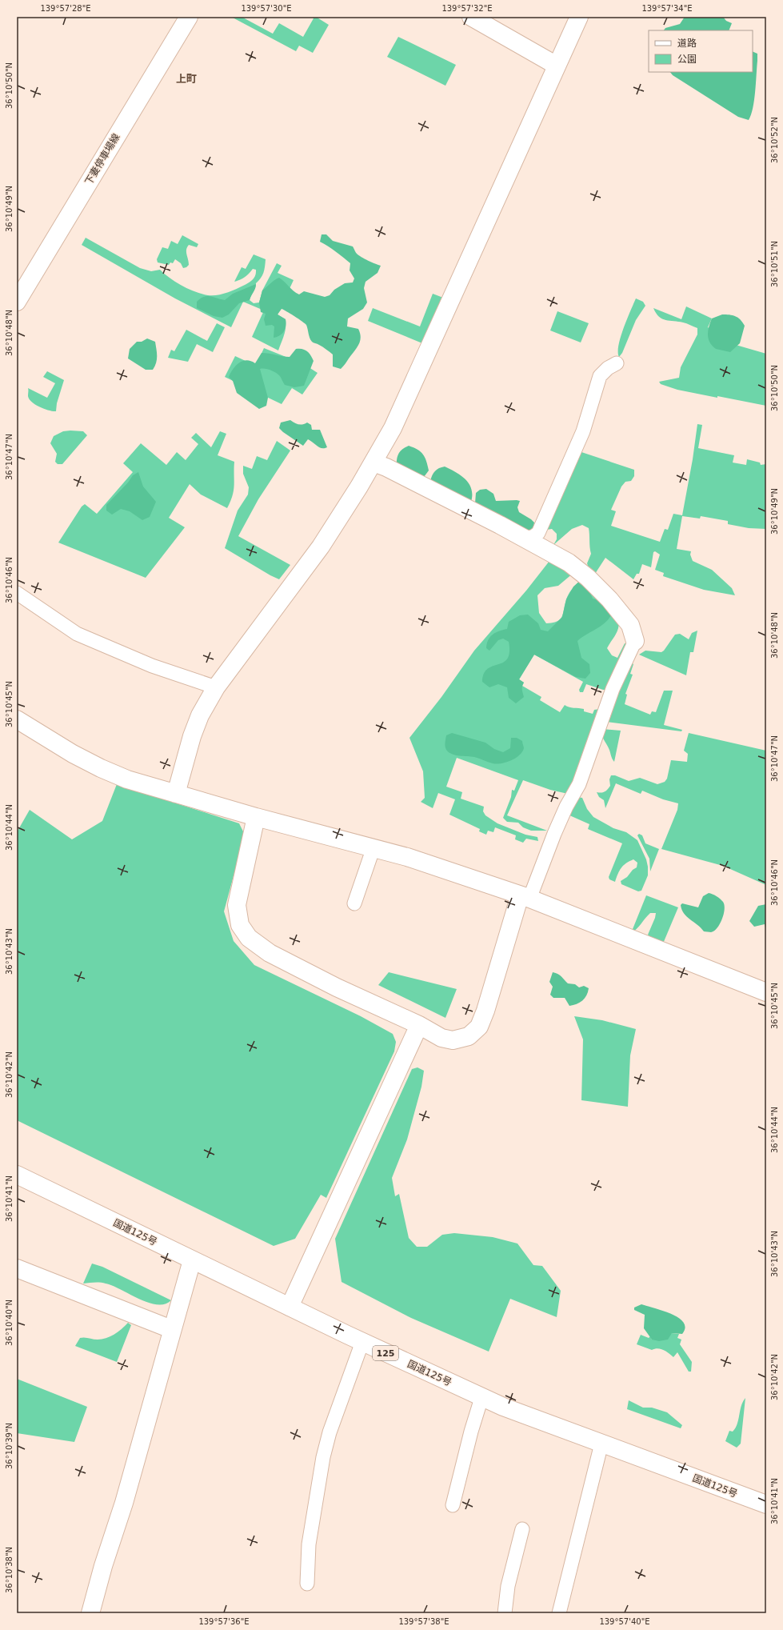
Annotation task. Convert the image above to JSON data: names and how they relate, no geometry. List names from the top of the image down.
{
  "streets": {
    "main road": ["下妻停車場線", "国道125号", "125"]
  },
  "districts": ["上町"],
  "legend": ["道路", "公園"],
  "coordinates": [
    "139°57'28\"E",
    "139°57'30\"E",
    "139°57'32\"E",
    "139°57'34\"E",
    "36°10'50\"N",
    "36°10'52\"N",
    "36°10'49\"N",
    "36°10'51\"N",
    "36°10'48\"N",
    "36°10'47\"N",
    "36°10'46\"N",
    "36°10'45\"N",
    "36°10'44\"N",
    "36°10'43\"N",
    "36°10'42\"N",
    "36°10'41\"N",
    "36°10'40\"N",
    "36°10'39\"N",
    "36°10'38\"N",
    "139°57'36\"E",
    "139°57'38\"E",
    "139°57'40\"E"
  ]
}
